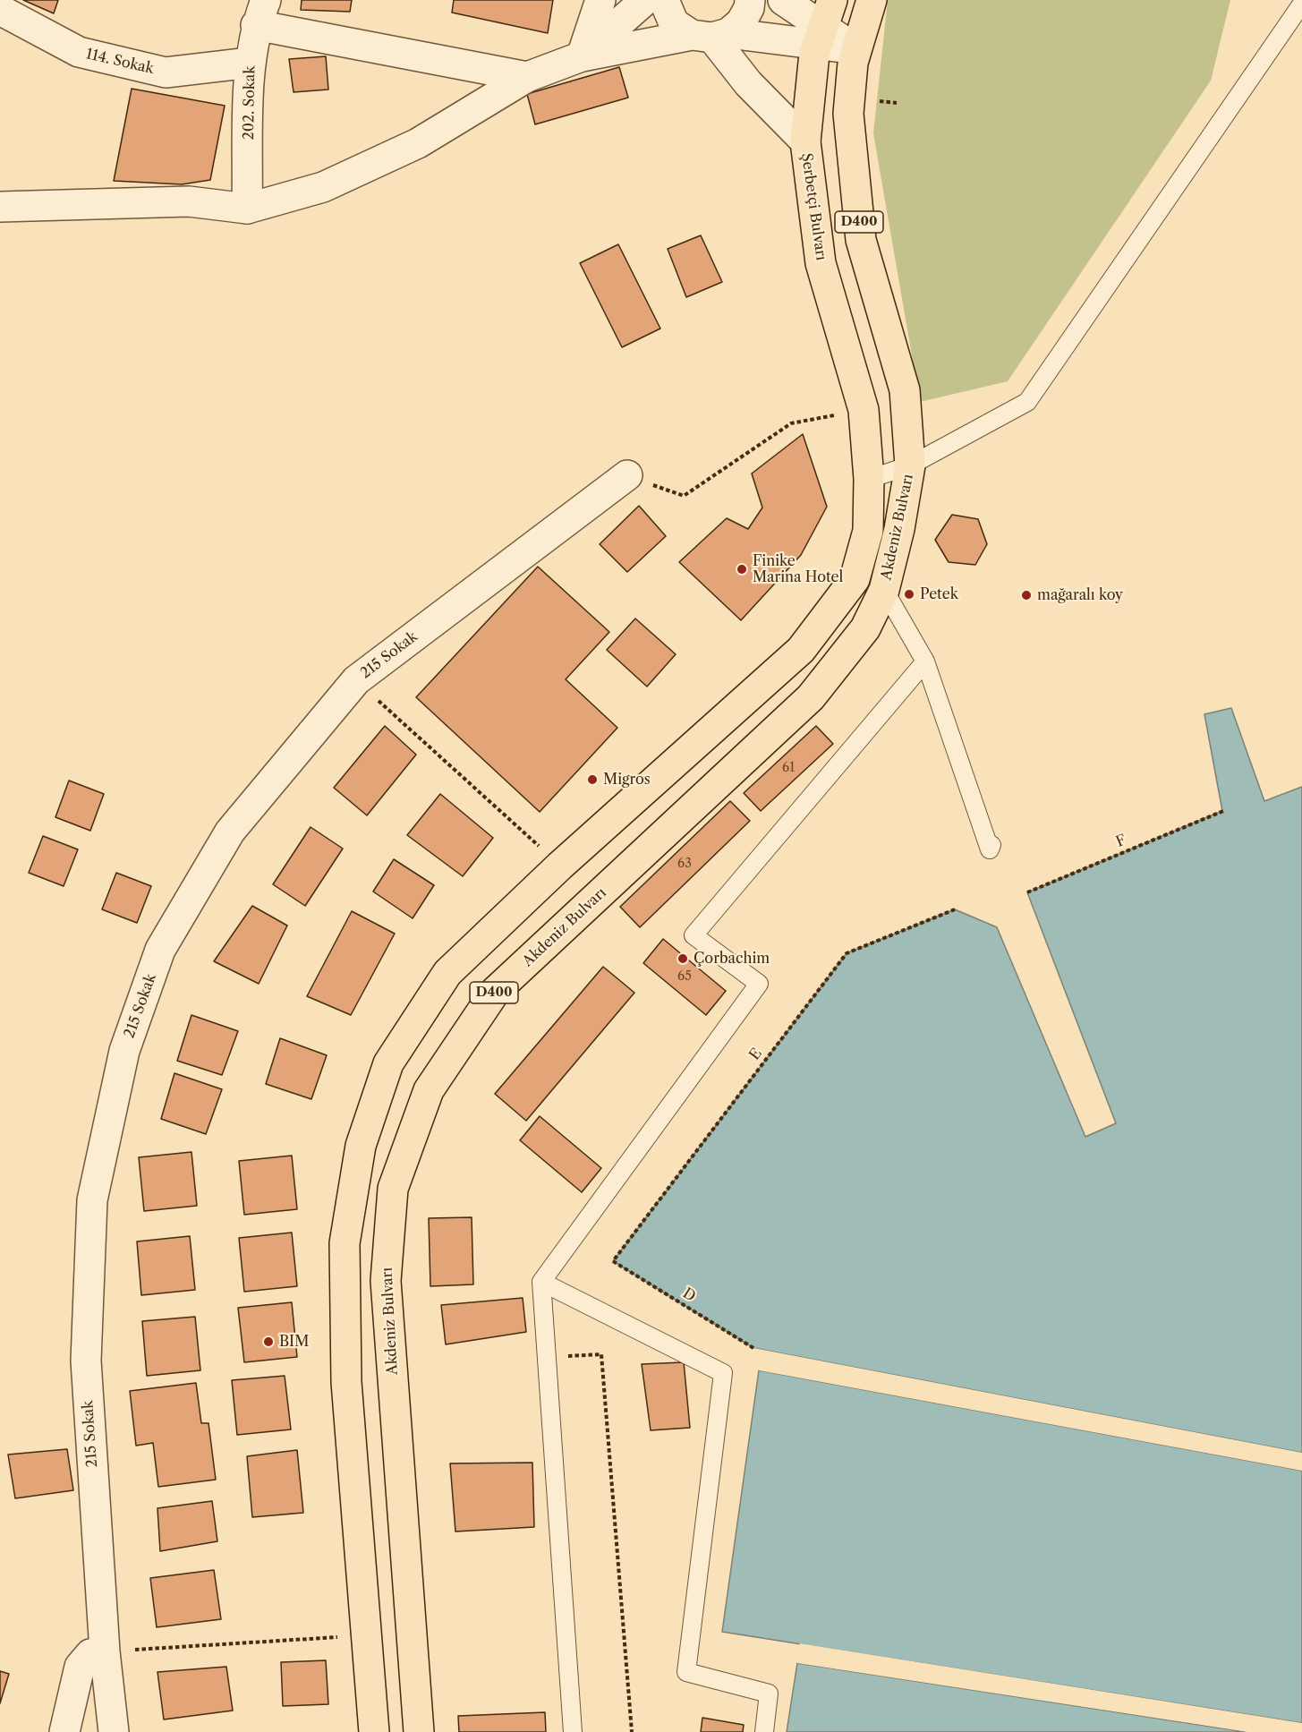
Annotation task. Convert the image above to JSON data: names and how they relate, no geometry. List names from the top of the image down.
{
  "streets": {
    "highway": ["Şerbetçi Bulvarı", "D400", "Akdeniz Bulvarı"],
    "street": ["114. Sokak", "202. Sokak", "215 Sokak"],
    "path": ["F", "E", "D"]
  },
  "crossings": [
    ["114. Sokak", "202. Sokak"],
    ["Şerbetçi Bulvarı", "Akdeniz Bulvarı"],
    ["D400", "Akdeniz Bulvarı"],
    ["E", "D"]
  ],
  "places": [
    "Finike Marina Hotel",
    "Petek",
    "mağaralı koy",
    "Migros",
    "Çorbachim",
    "BIM"
  ],
  "house_numbers": ["61", "63", "65"]
}
